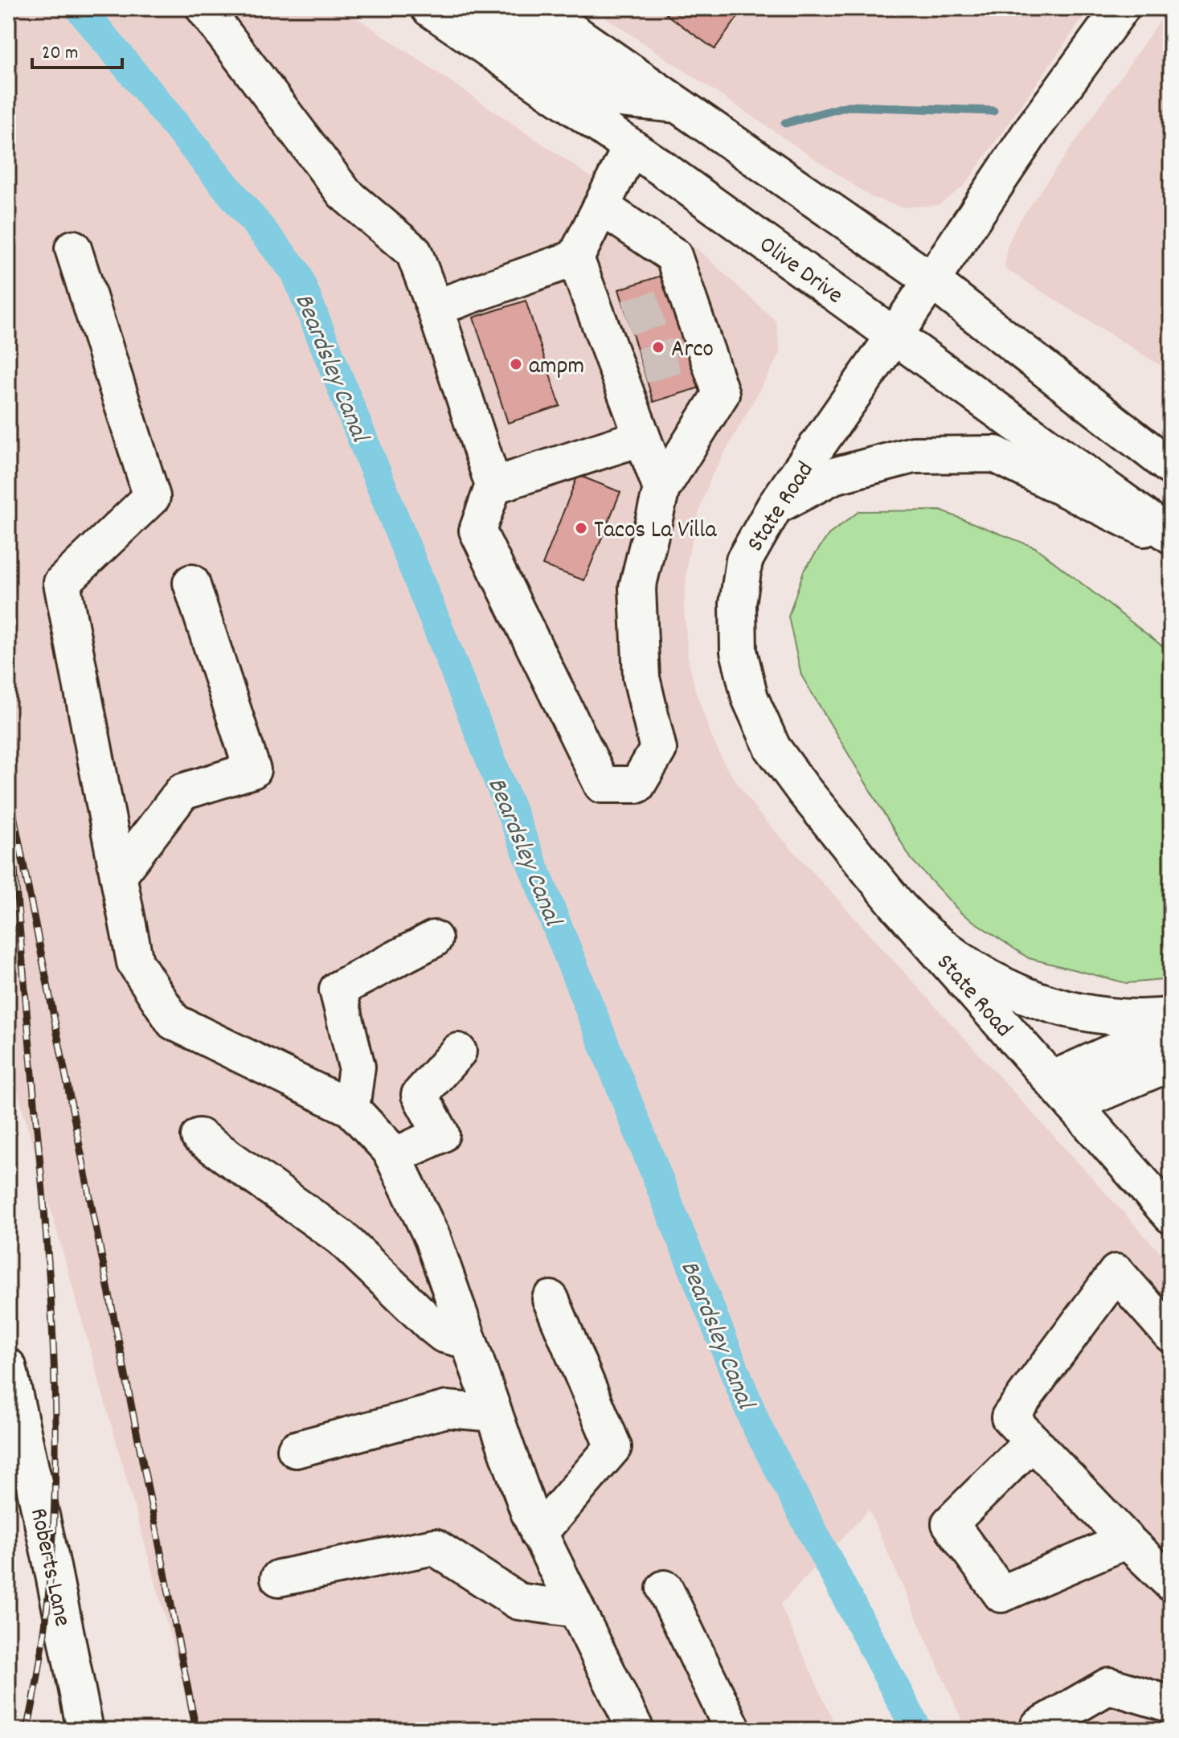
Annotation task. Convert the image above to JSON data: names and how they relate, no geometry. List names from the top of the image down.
{
  "streets": {
    "main road": ["Olive Drive", "State Road", "Roberts Lane"]
  },
  "crossings": [
    ["Olive Drive", "State Road"]
  ],
  "water": ["Beardsley Canal"],
  "places": ["Arco", "ampm", "Tacos La Villa"],
  "scale_bar": "20 m"
}
